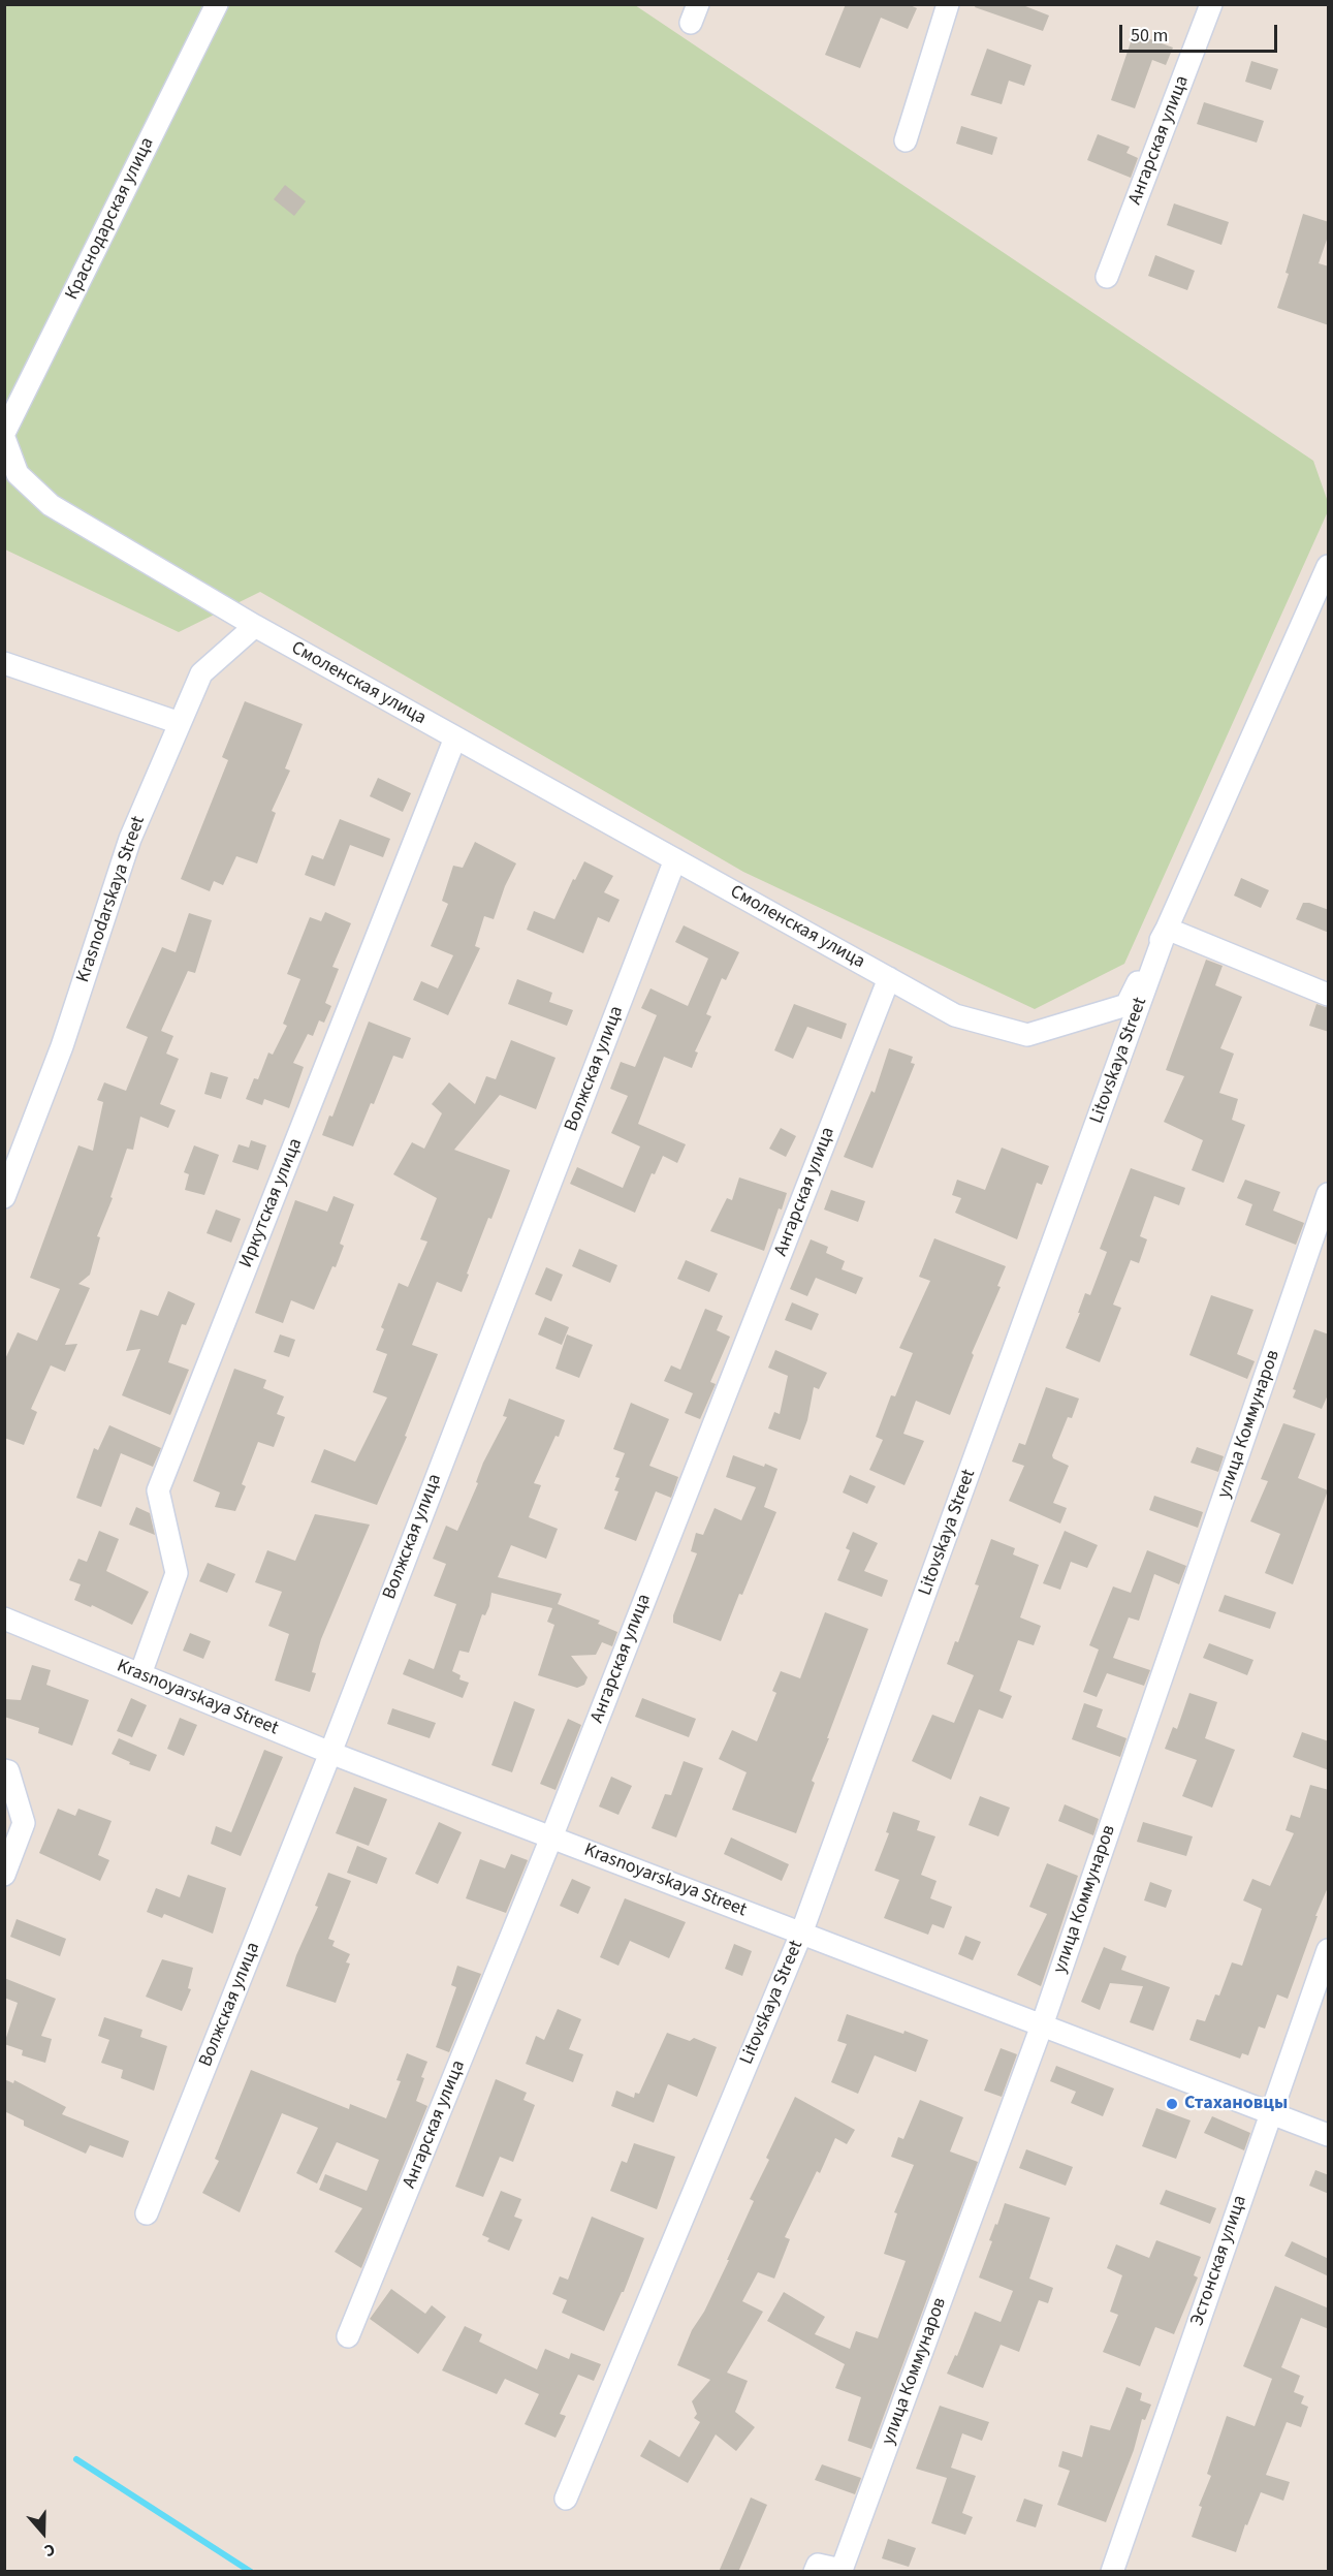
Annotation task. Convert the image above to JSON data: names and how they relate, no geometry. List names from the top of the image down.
{
  "streets": {
    "street": [
      "Ангарская улица",
      "Краснодарская улица",
      "Смоленская улица",
      "Krasnodarskaya Street",
      "Litovskaya Street",
      "Волжская улица",
      "Иркутская улица",
      "улица Коммунаров",
      "Krasnoyarskaya Street",
      "Эстонская улица"
    ]
  },
  "crossings": [
    ["Ангарская улица", "Смоленская улица"],
    ["Ангарская улица", "Krasnoyarskaya Street"],
    ["Смоленская улица", "Krasnodarskaya Street"],
    ["Смоленская улица", "Litovskaya Street"],
    ["Смоленская улица", "Волжская улица"],
    ["Смоленская улица", "Иркутская улица"],
    ["Litovskaya Street", "Krasnoyarskaya Street"],
    ["Волжская улица", "Krasnoyarskaya Street"],
    ["Иркутская улица", "Krasnoyarskaya Street"],
    ["улица Коммунаров", "Krasnoyarskaya Street"],
    ["Krasnoyarskaya Street", "Эстонская улица"]
  ],
  "places": ["Стахановцы"],
  "scale_bar": "50 m",
  "north": "bottom"
}
